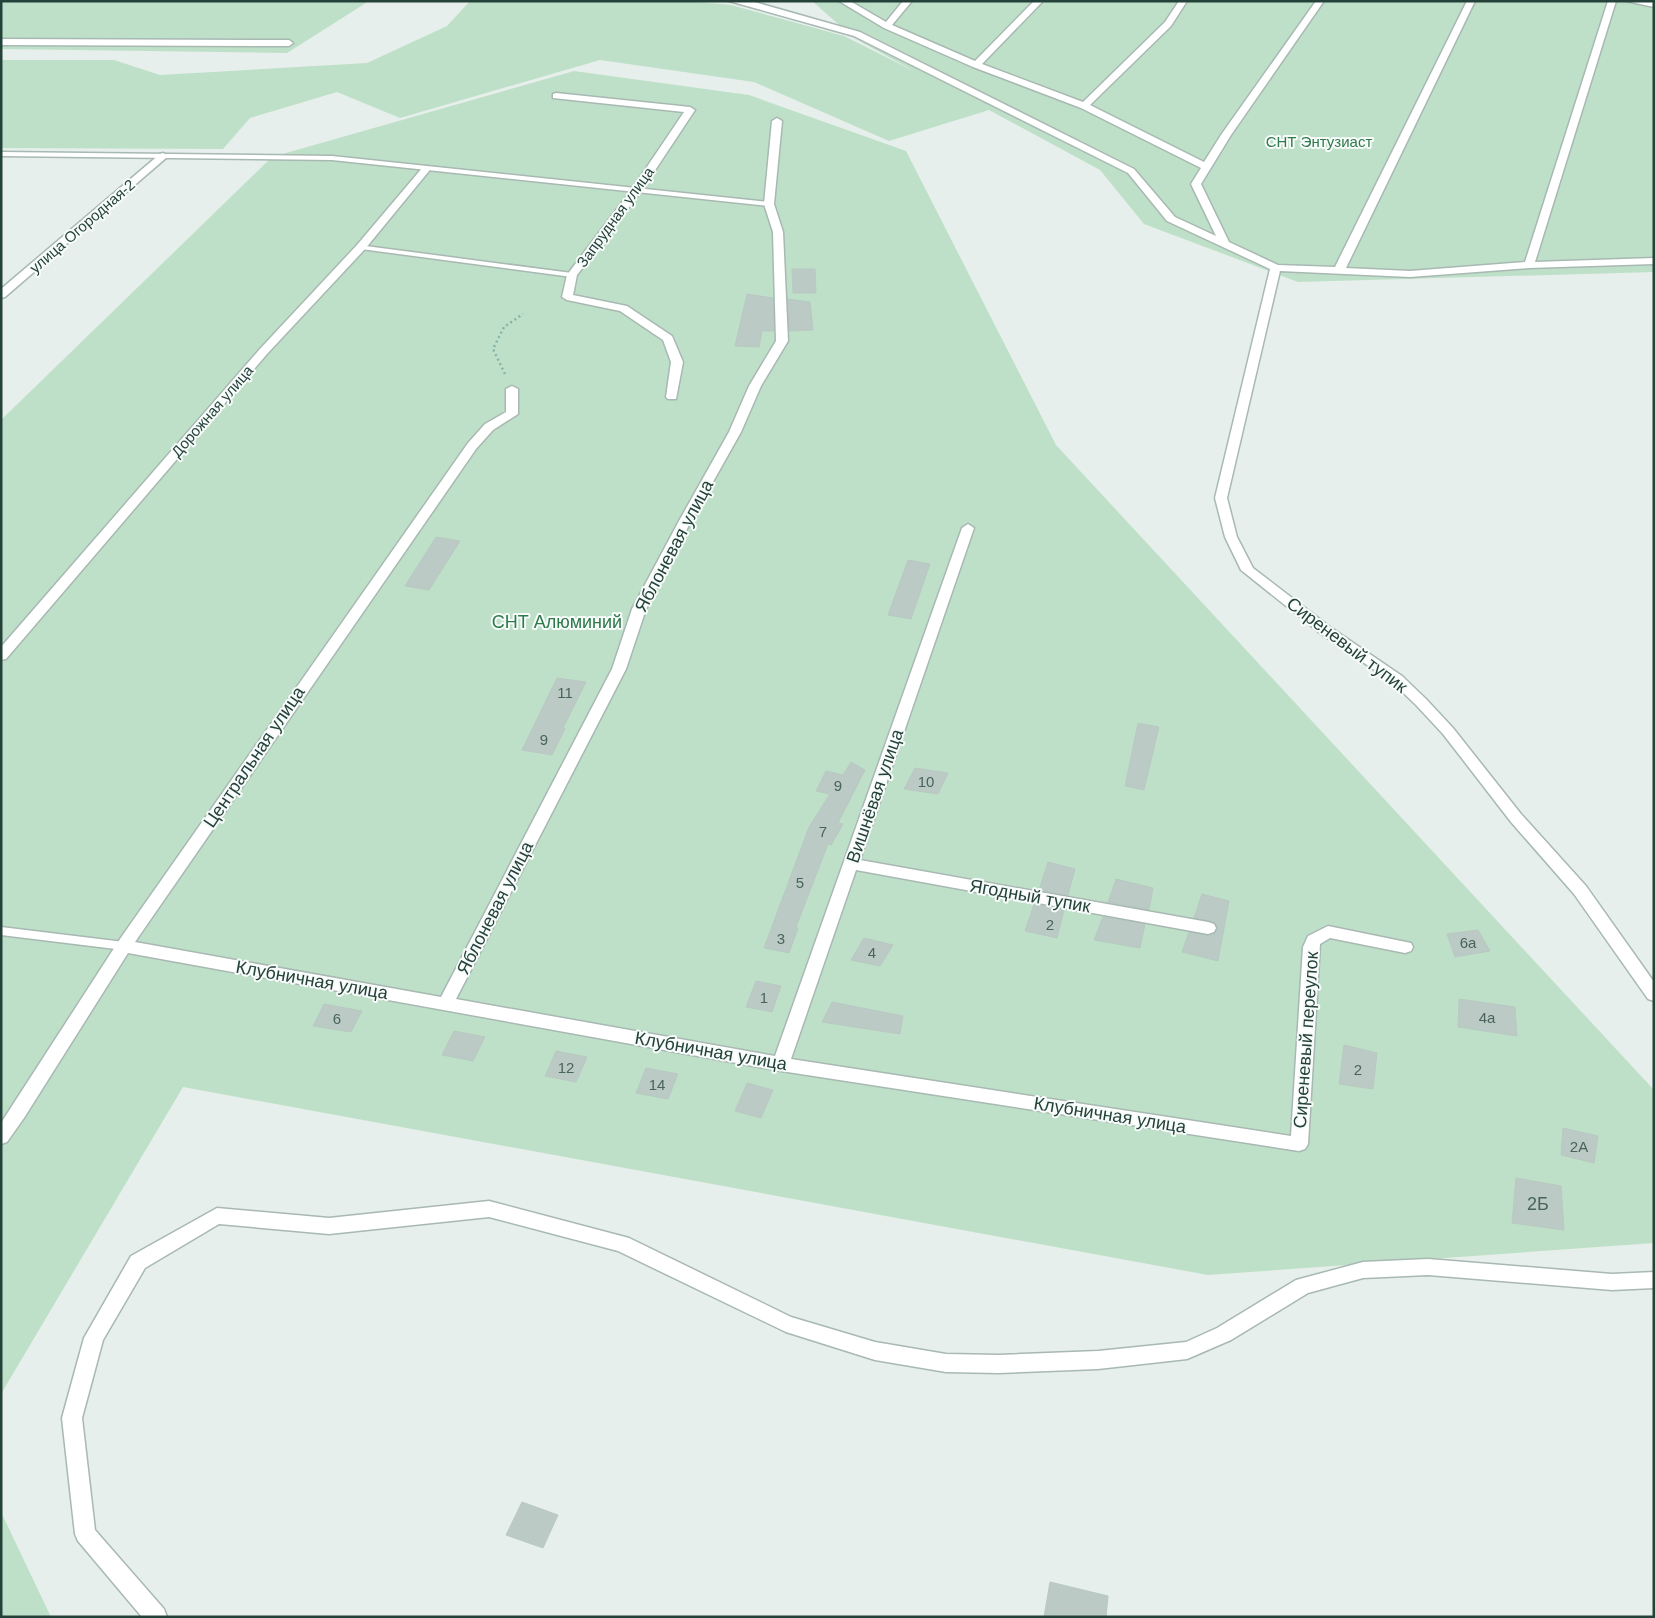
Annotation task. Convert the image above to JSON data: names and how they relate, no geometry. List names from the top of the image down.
{
  "streets": {
    "street": [
      "Запрудная улица",
      "улица Огородная-2",
      "Дорожная улица",
      "Яблоневая улица",
      "Сиреневый тупик",
      "Центральная улица",
      "Вишнёвая улица",
      "Ягодный тупик",
      "Клубничная улица",
      "Сиреневый переулок"
    ]
  },
  "crossings": [
    ["Яблоневая улица", "Клубничная улица"],
    ["Центральная улица", "Клубничная улица"],
    ["Вишнёвая улица", "Ягодный тупик"],
    ["Вишнёвая улица", "Клубничная улица"],
    ["Клубничная улица", "Сиреневый переулок"]
  ],
  "parks": ["СНТ Энтузиаст", "СНТ Алюминий"],
  "house_numbers": [
    "11",
    "9",
    "10",
    "9",
    "7",
    "5",
    "2",
    "3",
    "6а",
    "4",
    "1",
    "4а",
    "6",
    "12",
    "2",
    "14",
    "2А",
    "2Б"
  ]
}
